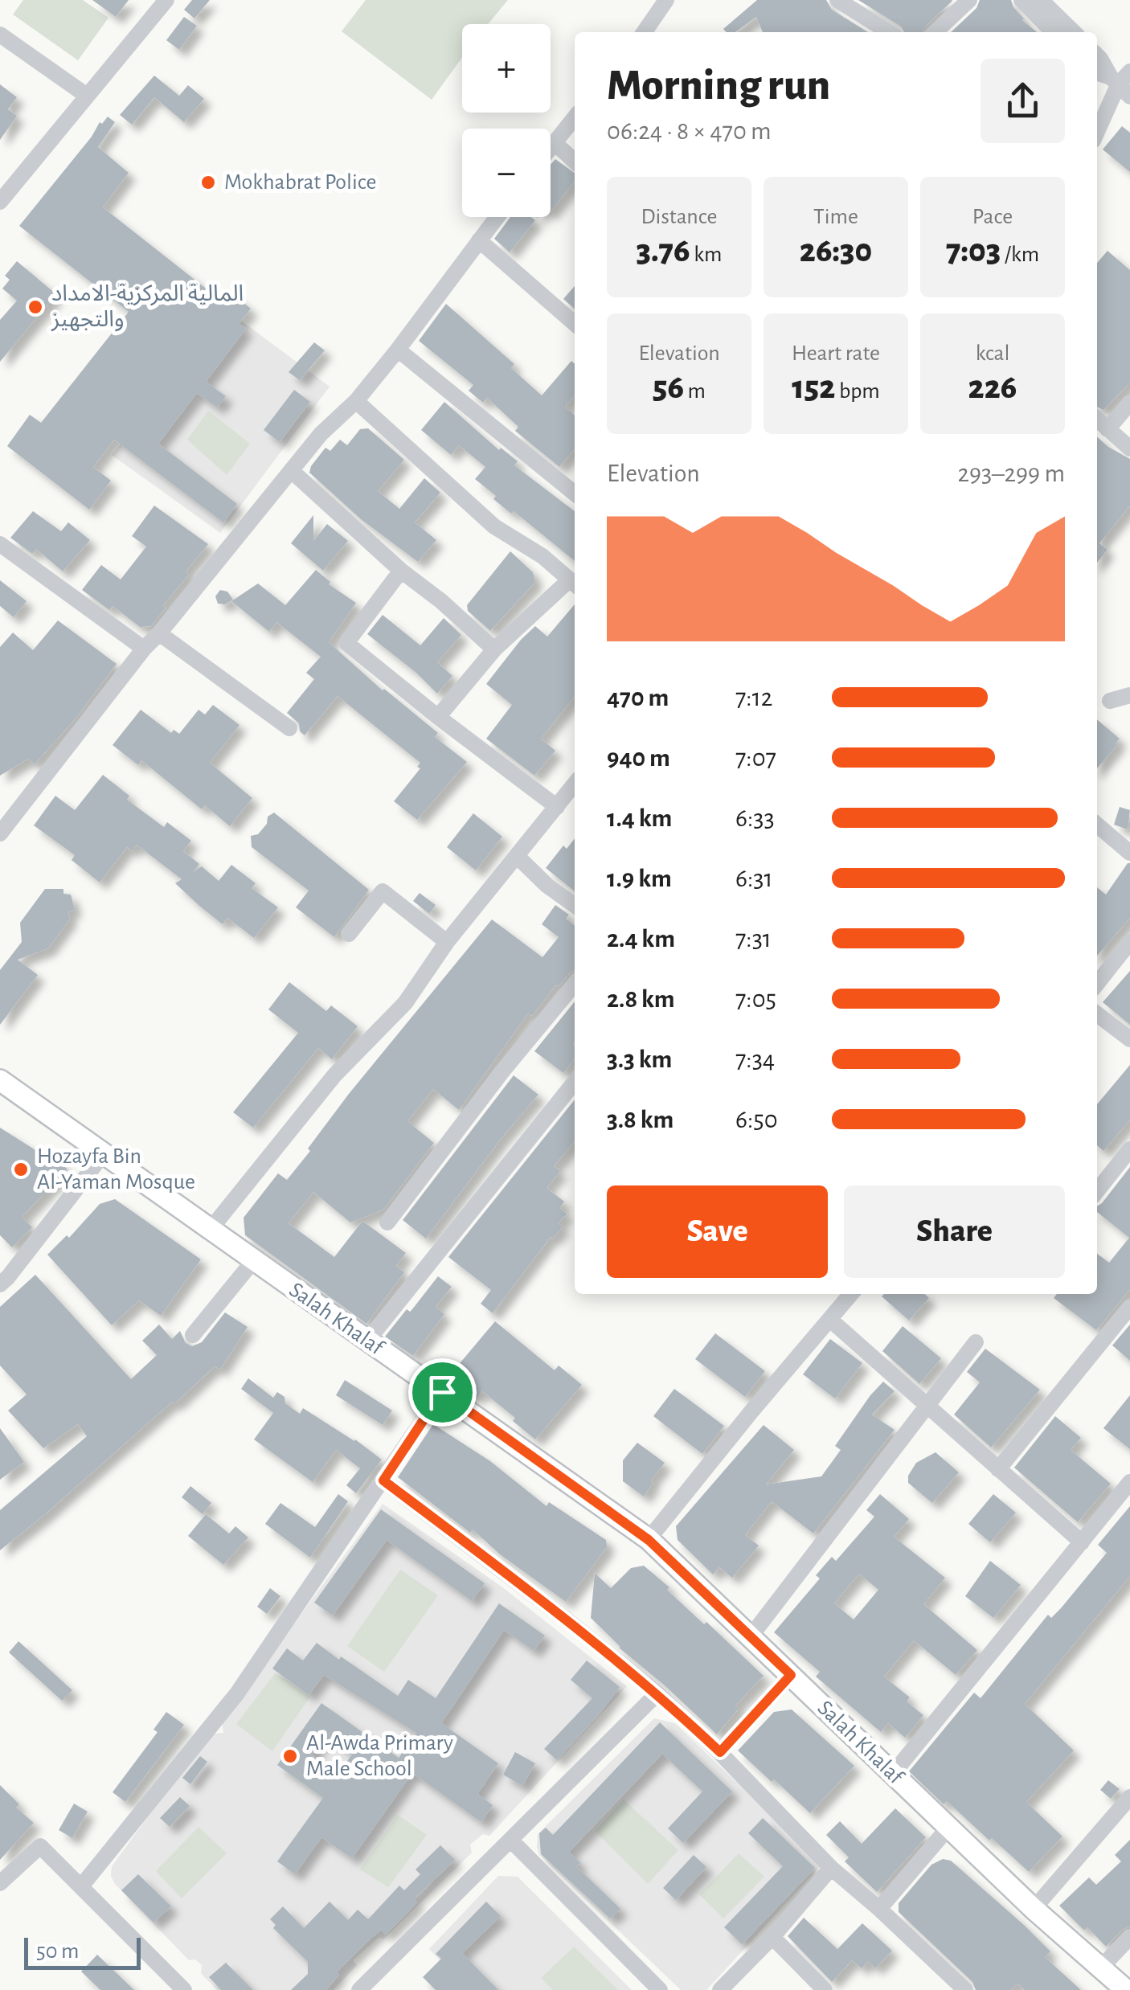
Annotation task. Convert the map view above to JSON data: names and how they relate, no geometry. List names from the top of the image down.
{
  "streets": {
    "main road": ["Salah Khalaf"]
  },
  "places": [
    "Mokhabrat Police",
    "المالية المركزية-الامداد والتجهيز",
    "Hozayfa Bin Al-Yaman Mosque",
    "Al-Awda Primary Male School"
  ],
  "scale_bar": "50 m",
  "page": {
    "map_buttons": ["+", "−"],
    "heading": ["Morning run", "06:24 · 8 × 470 m"],
    "stats": [
      ["Distance", "3.76 km"],
      ["Time", "26:30"],
      ["Pace", "7:03 /km"],
      ["Elevation", "56 m"],
      ["Heart rate", "152 bpm"],
      ["kcal", "226"]
    ],
    "chart": ["Elevation", "293–299 m"],
    "list": [
      {
        "name": "470 m",
        "note": "7:12"
      },
      {
        "name": "940 m",
        "note": "7:07"
      },
      {
        "name": "1.4 km",
        "note": "6:33"
      },
      {
        "name": "1.9 km",
        "note": "6:31"
      },
      {
        "name": "2.4 km",
        "note": "7:31"
      },
      {
        "name": "2.8 km",
        "note": "7:05"
      },
      {
        "name": "3.3 km",
        "note": "7:34"
      },
      {
        "name": "3.8 km",
        "note": "6:50"
      }
    ],
    "buttons": ["Save", "Share"],
    "scale": "50 m"
  }
}
